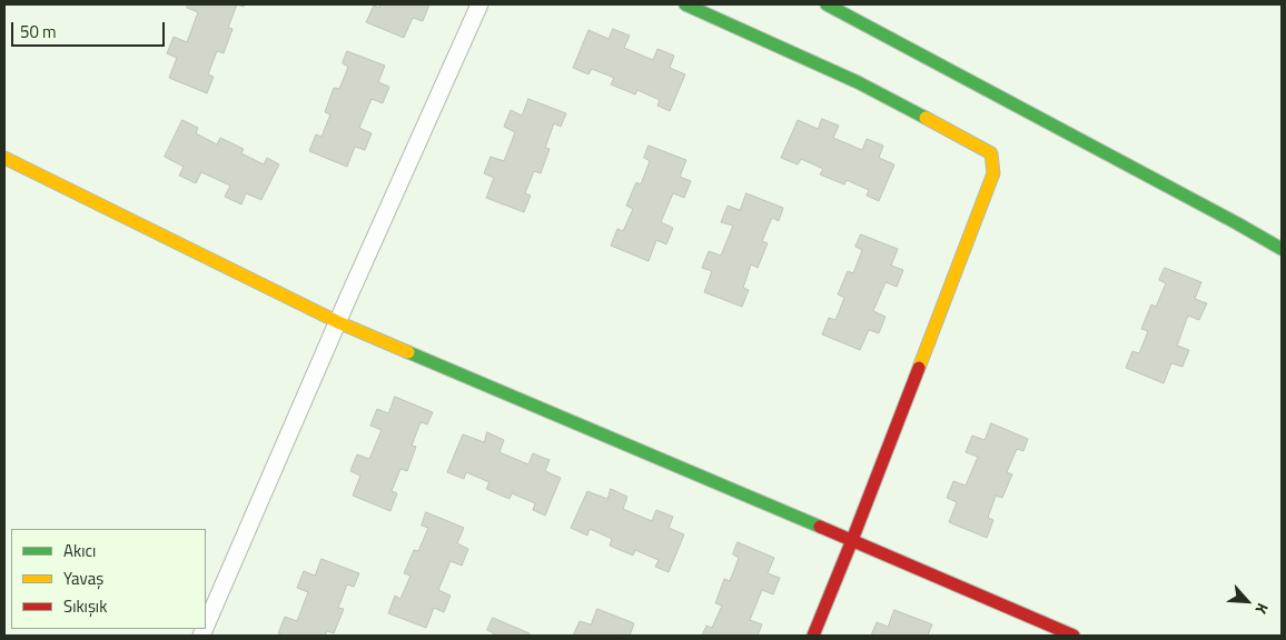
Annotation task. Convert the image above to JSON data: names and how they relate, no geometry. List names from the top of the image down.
{
  "legend": ["Akıcı", "Yavaş", "Sıkışık"],
  "scale_bar": "50 m",
  "north": "bottom right"
}
